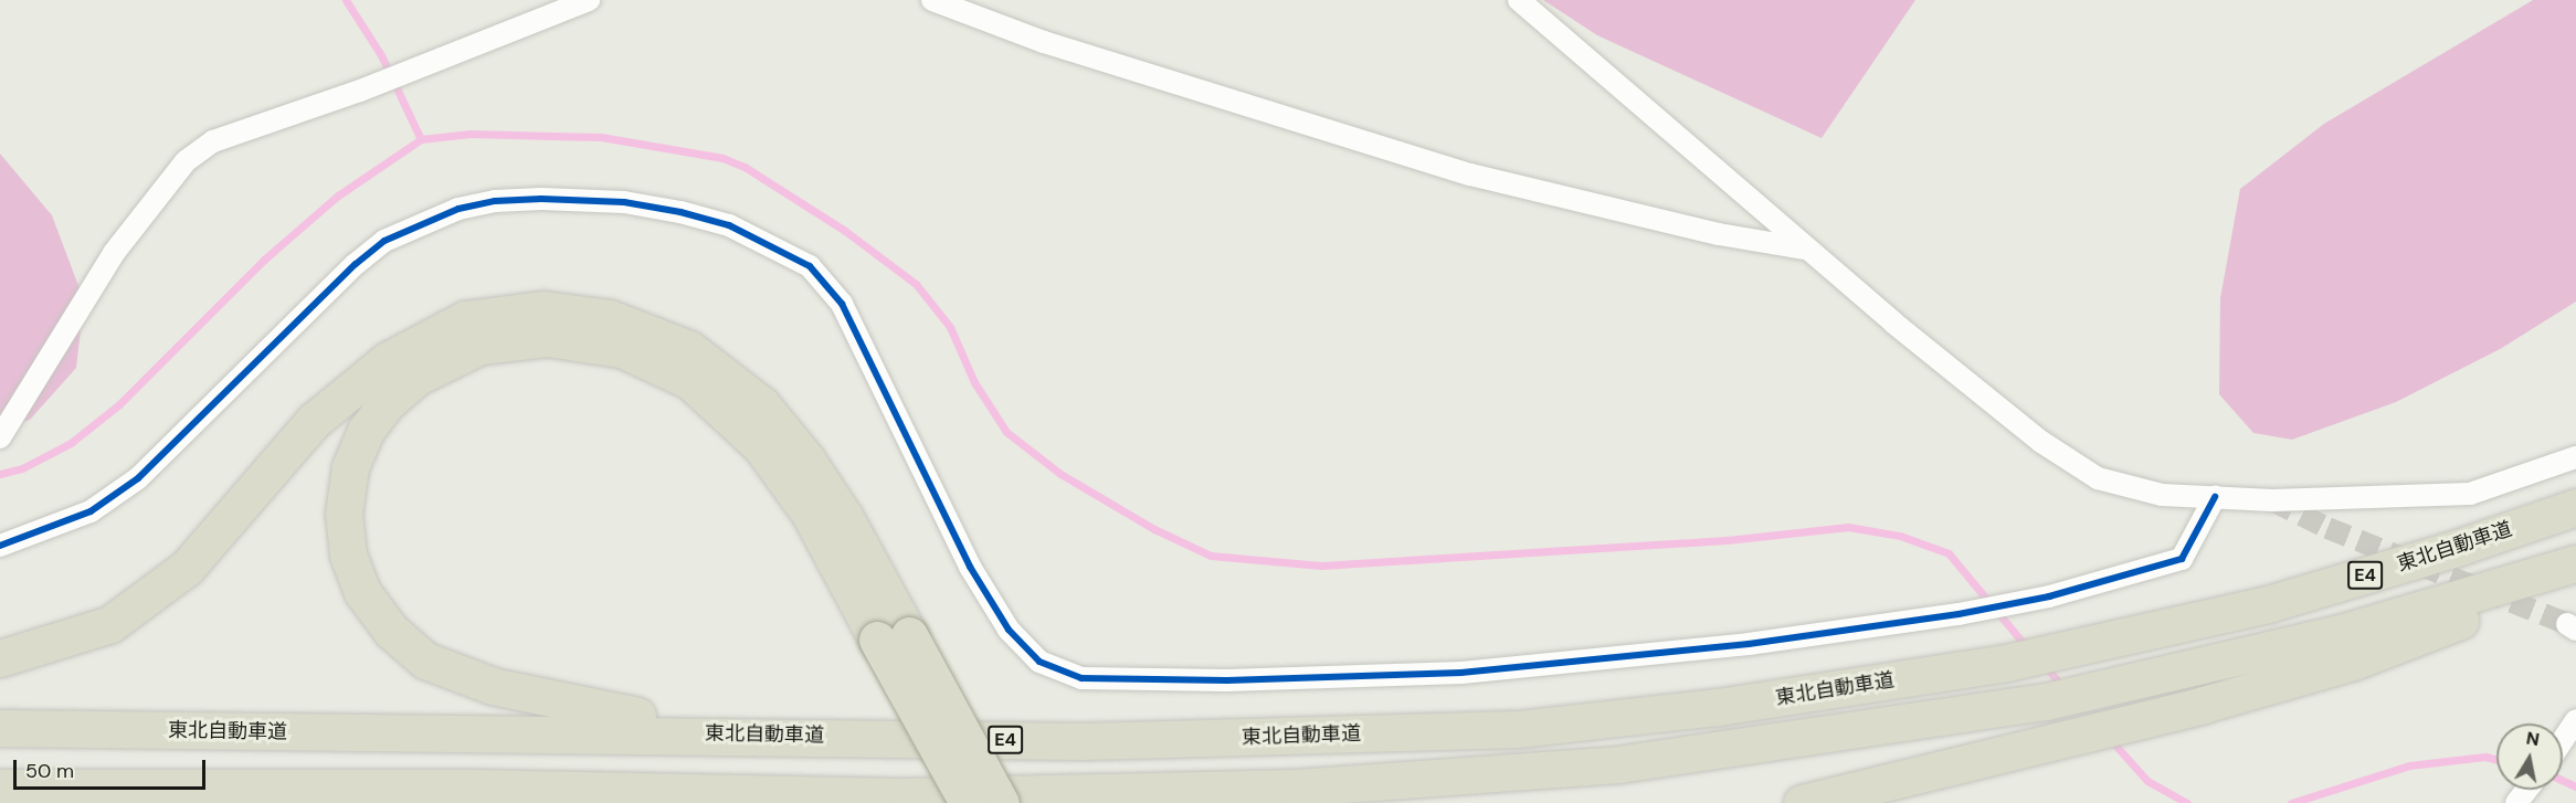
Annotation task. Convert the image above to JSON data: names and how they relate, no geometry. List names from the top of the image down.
{
  "streets": {
    "highway": ["東北自動車道", "E4"]
  },
  "scale_bar": "50 m",
  "north": "top"
}
